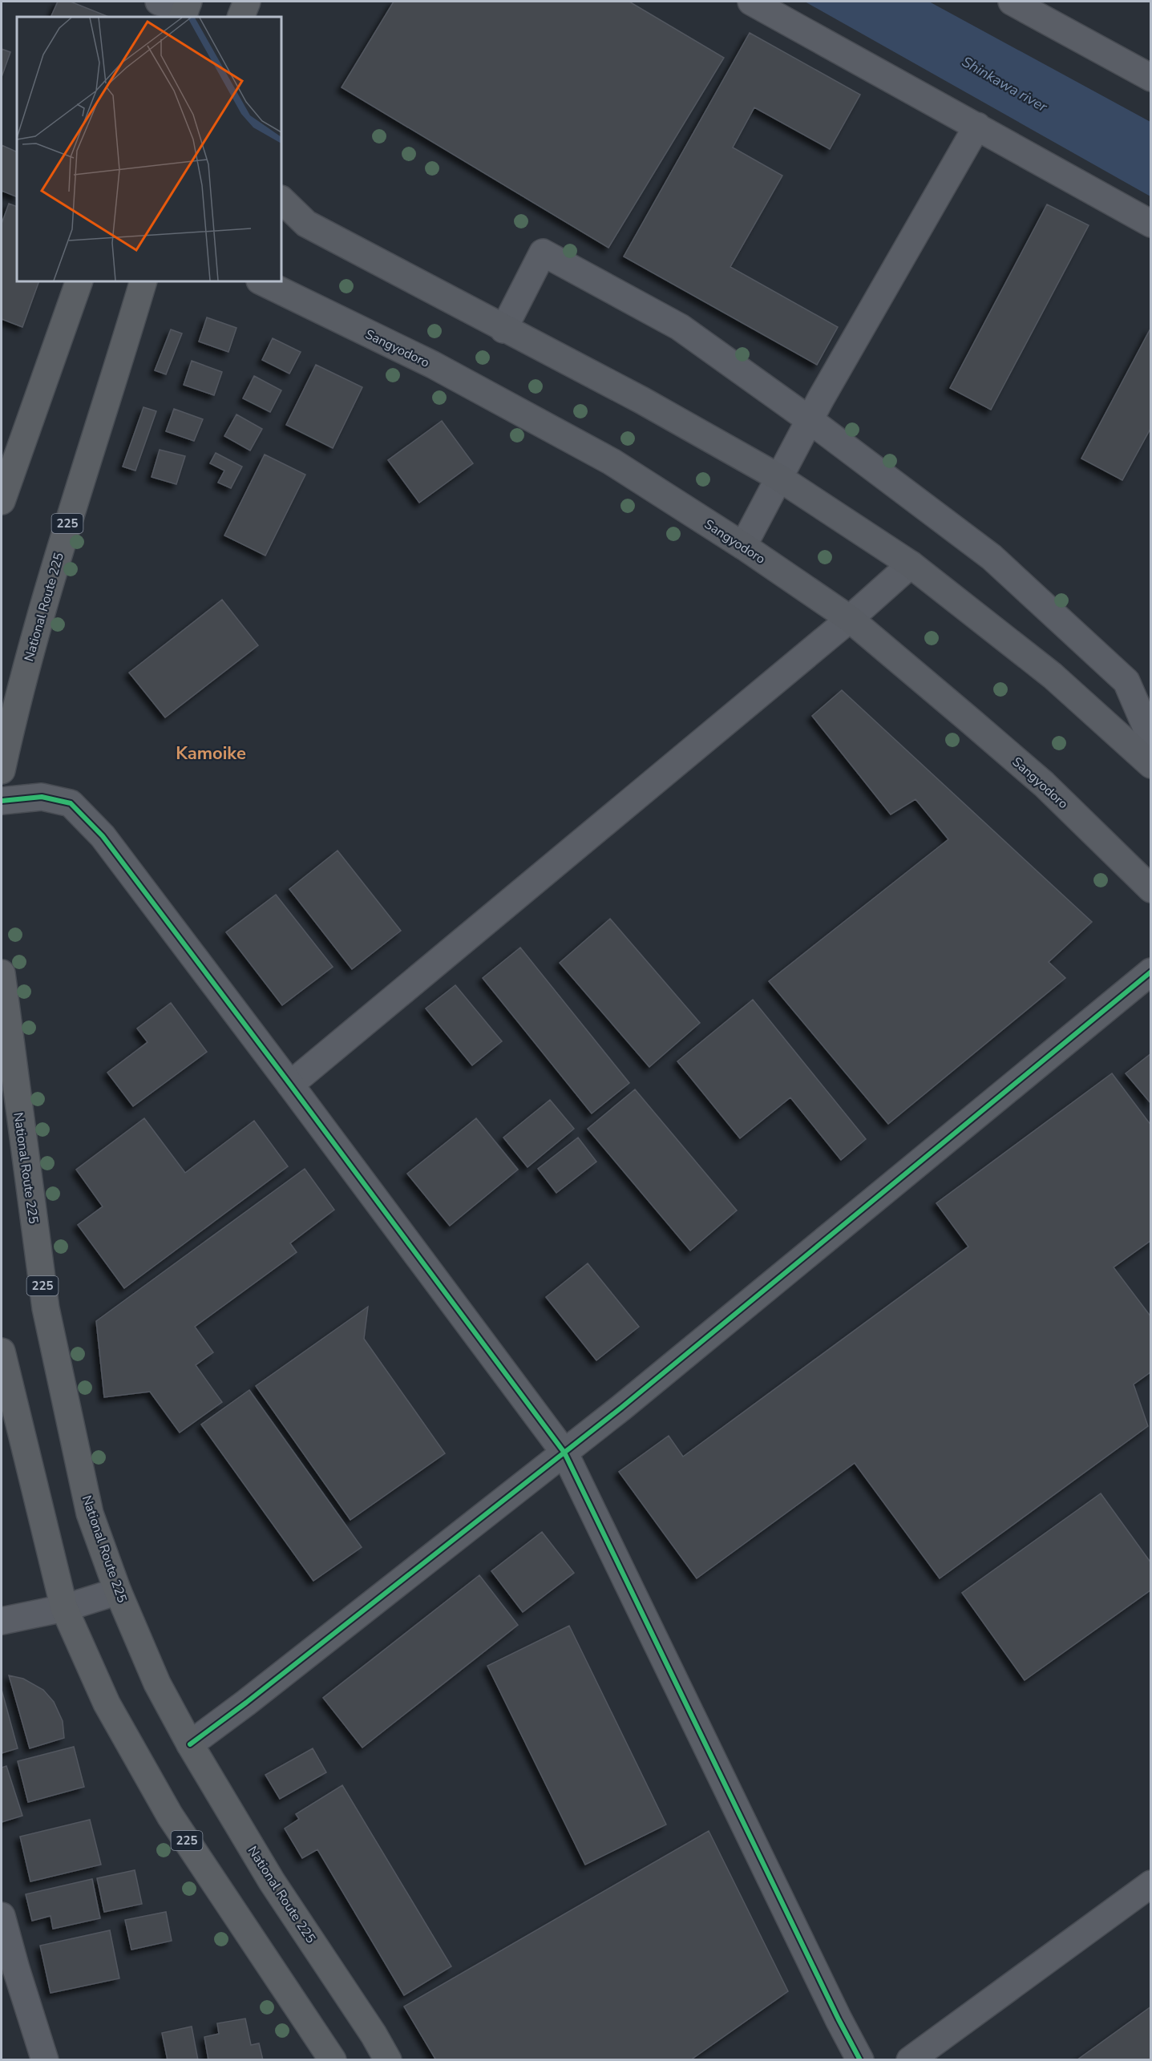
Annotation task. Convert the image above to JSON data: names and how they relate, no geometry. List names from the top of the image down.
{
  "streets": {
    "highway": ["225", "National Route 225"],
    "main road": ["Sangyodoro"]
  },
  "districts": ["Kamoike"],
  "water": ["Shinkawa river"]
}
